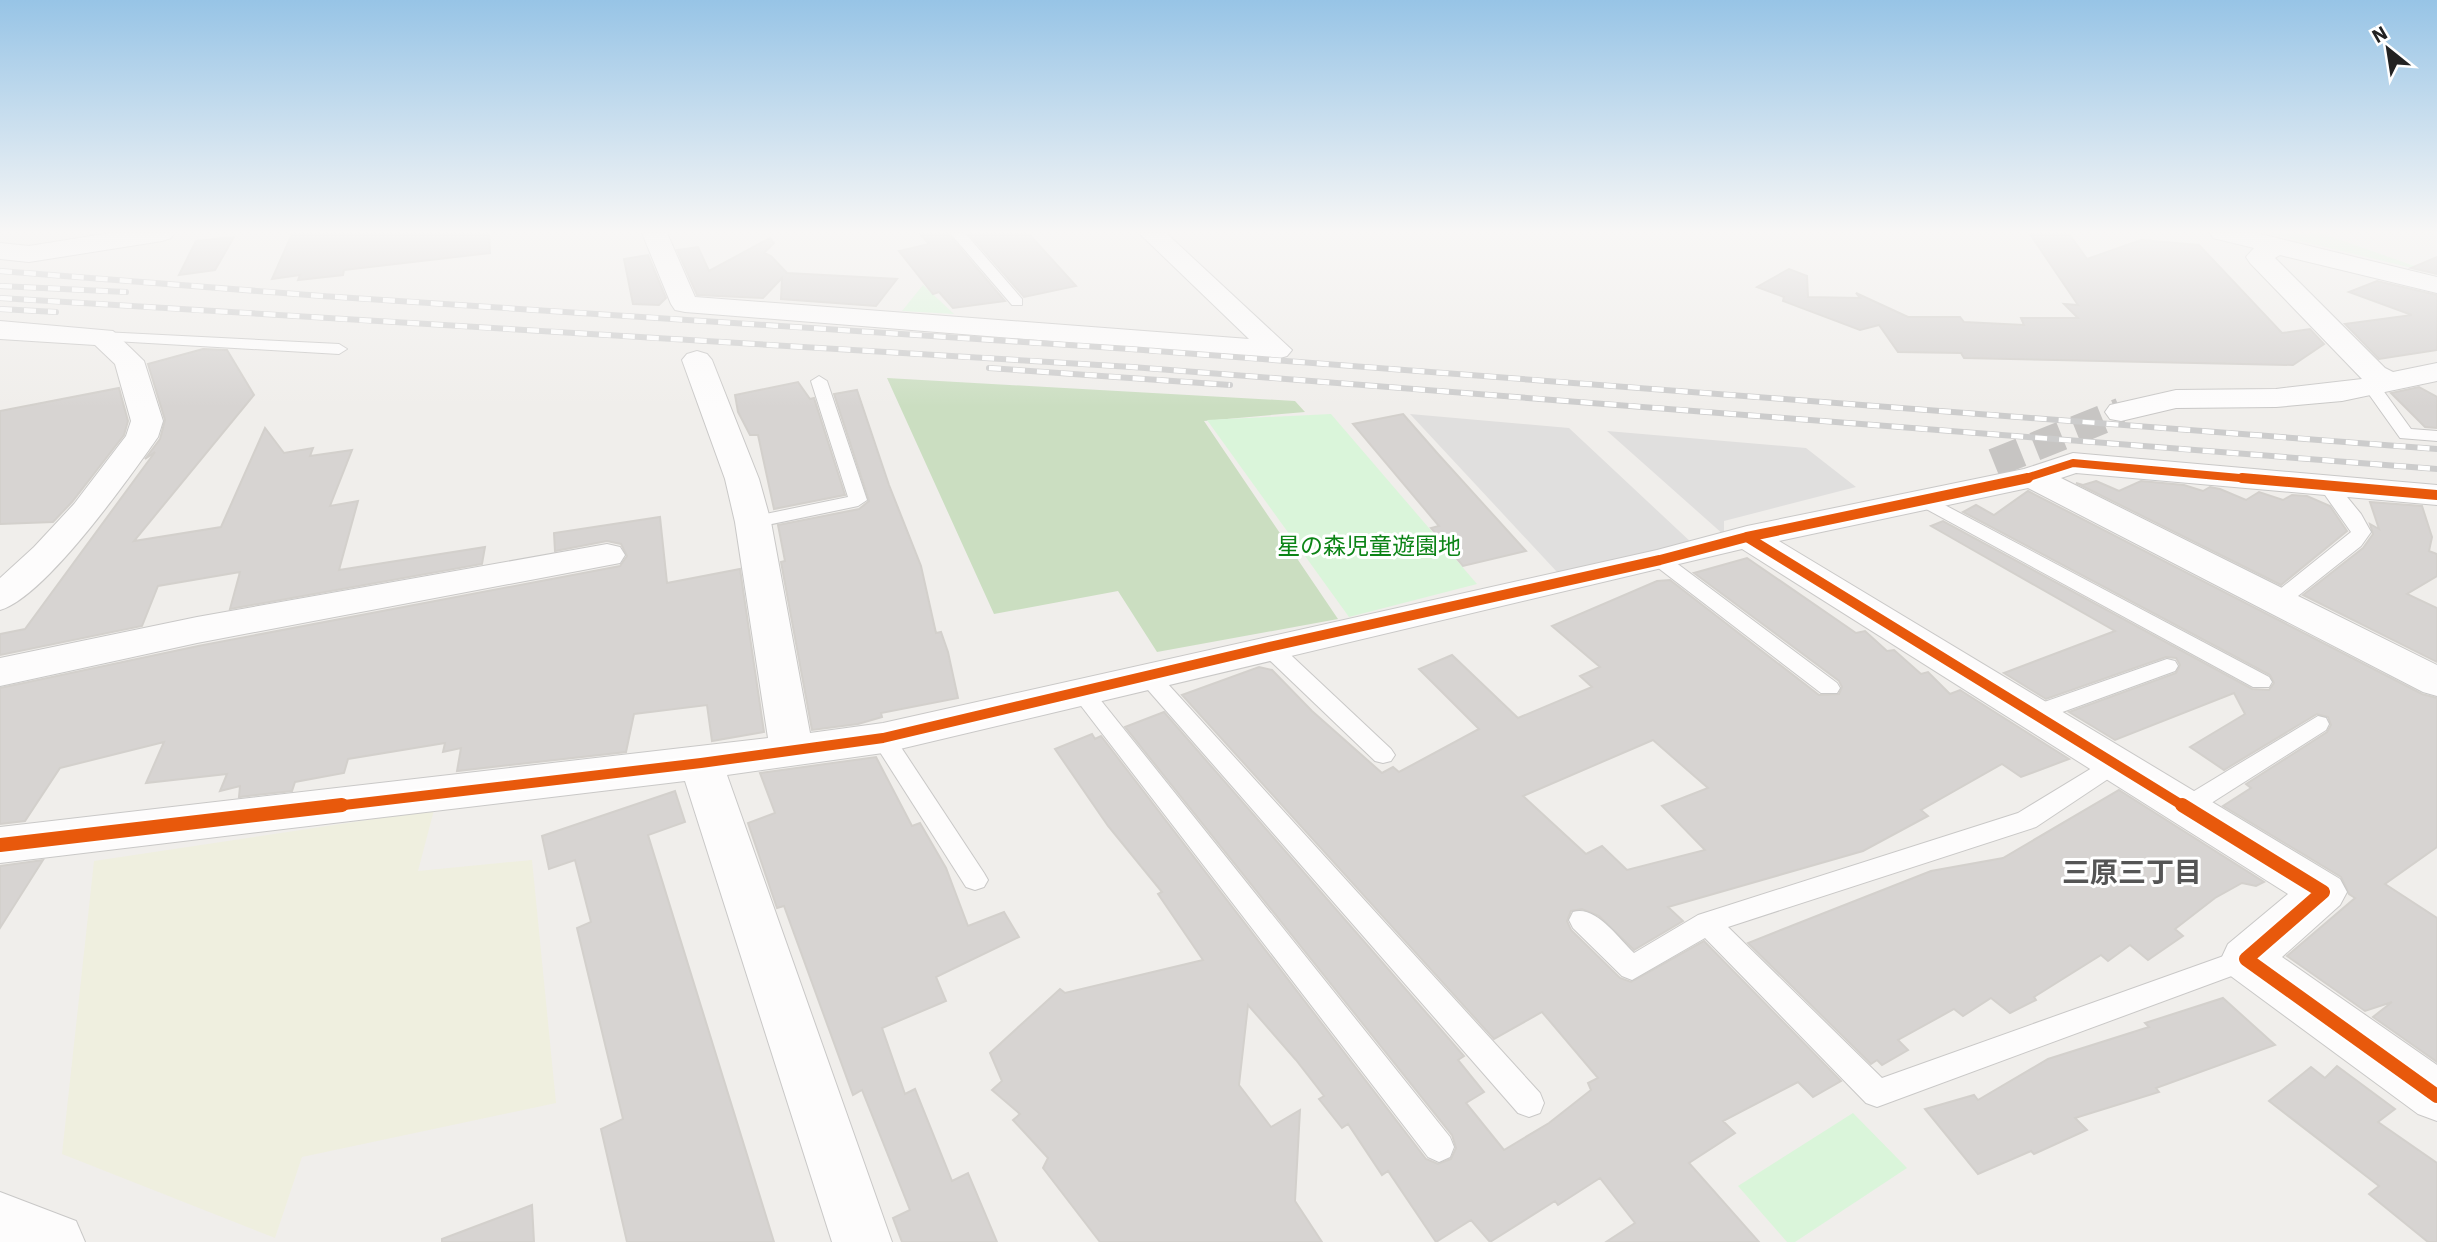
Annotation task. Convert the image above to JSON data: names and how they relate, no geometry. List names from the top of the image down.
{
  "districts": ["三原三丁目"],
  "parks": ["星の森児童遊園地"],
  "north": "top left"
}
